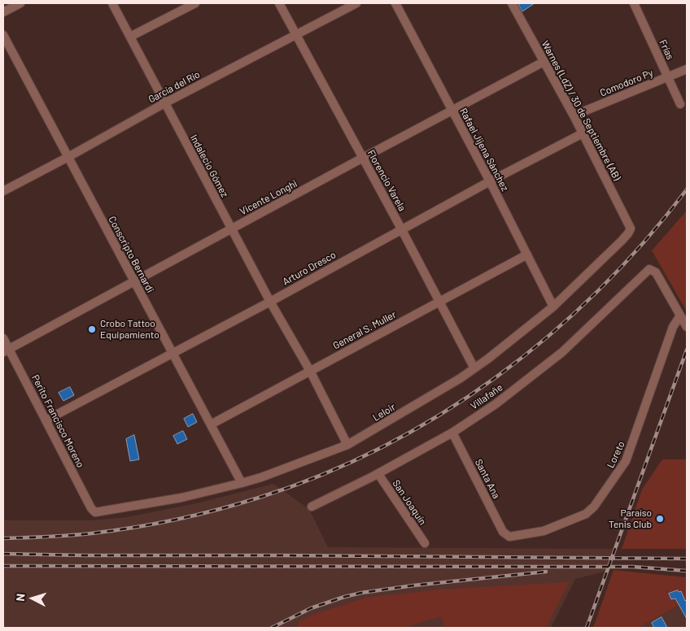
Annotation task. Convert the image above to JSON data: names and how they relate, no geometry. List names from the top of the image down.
{
  "streets": {
    "street": [
      "Frías",
      "Comodoro Py",
      "García del Río",
      "Warnes (LdZ) / 30 de Septiembre (AB)",
      "Rafael Jijena Sánchez",
      "Indalecio Gómez",
      "Florencio Varela",
      "Vicente Longhi",
      "Conscripto Bernardi",
      "Arturo Dresco",
      "General S. Muller",
      "Villafañe",
      "Leloir",
      "Perito Francisco Moreno",
      "Loreto",
      "Santa Ana",
      "San Joaquín"
    ]
  },
  "crossings": [
    ["Frías", "Comodoro Py"],
    ["Comodoro Py", "Warnes (LdZ) / 30 de Septiembre (AB)"],
    ["García del Río", "Indalecio Gómez"],
    ["García del Río", "Florencio Varela"],
    ["García del Río", "Conscripto Bernardi"],
    ["Warnes (LdZ) / 30 de Septiembre (AB)", "Vicente Longhi"],
    ["Warnes (LdZ) / 30 de Septiembre (AB)", "Arturo Dresco"],
    ["Warnes (LdZ) / 30 de Septiembre (AB)", "Leloir"],
    ["Rafael Jijena Sánchez", "Vicente Longhi"],
    ["Rafael Jijena Sánchez", "Arturo Dresco"],
    ["Rafael Jijena Sánchez", "General S. Muller"],
    ["Rafael Jijena Sánchez", "Leloir"],
    ["Indalecio Gómez", "Vicente Longhi"],
    ["Indalecio Gómez", "Arturo Dresco"],
    ["Indalecio Gómez", "General S. Muller"],
    ["Indalecio Gómez", "Leloir"],
    ["Florencio Varela", "Vicente Longhi"],
    ["Florencio Varela", "Arturo Dresco"],
    ["Florencio Varela", "General S. Muller"],
    ["Florencio Varela", "Leloir"],
    ["Vicente Longhi", "Conscripto Bernardi"],
    ["Vicente Longhi", "Perito Francisco Moreno"],
    ["Conscripto Bernardi", "Arturo Dresco"],
    ["Conscripto Bernardi", "General S. Muller"],
    ["Conscripto Bernardi", "Leloir"],
    ["Arturo Dresco", "Perito Francisco Moreno"],
    ["Villafañe", "Loreto"],
    ["Villafañe", "Santa Ana"],
    ["Villafañe", "San Joaquín"],
    ["Leloir", "Perito Francisco Moreno"],
    ["Loreto", "Santa Ana"]
  ],
  "places": ["Crobo Tattoo Equipamiento", "Paraíso Tenis Club"],
  "north": "left"
}
